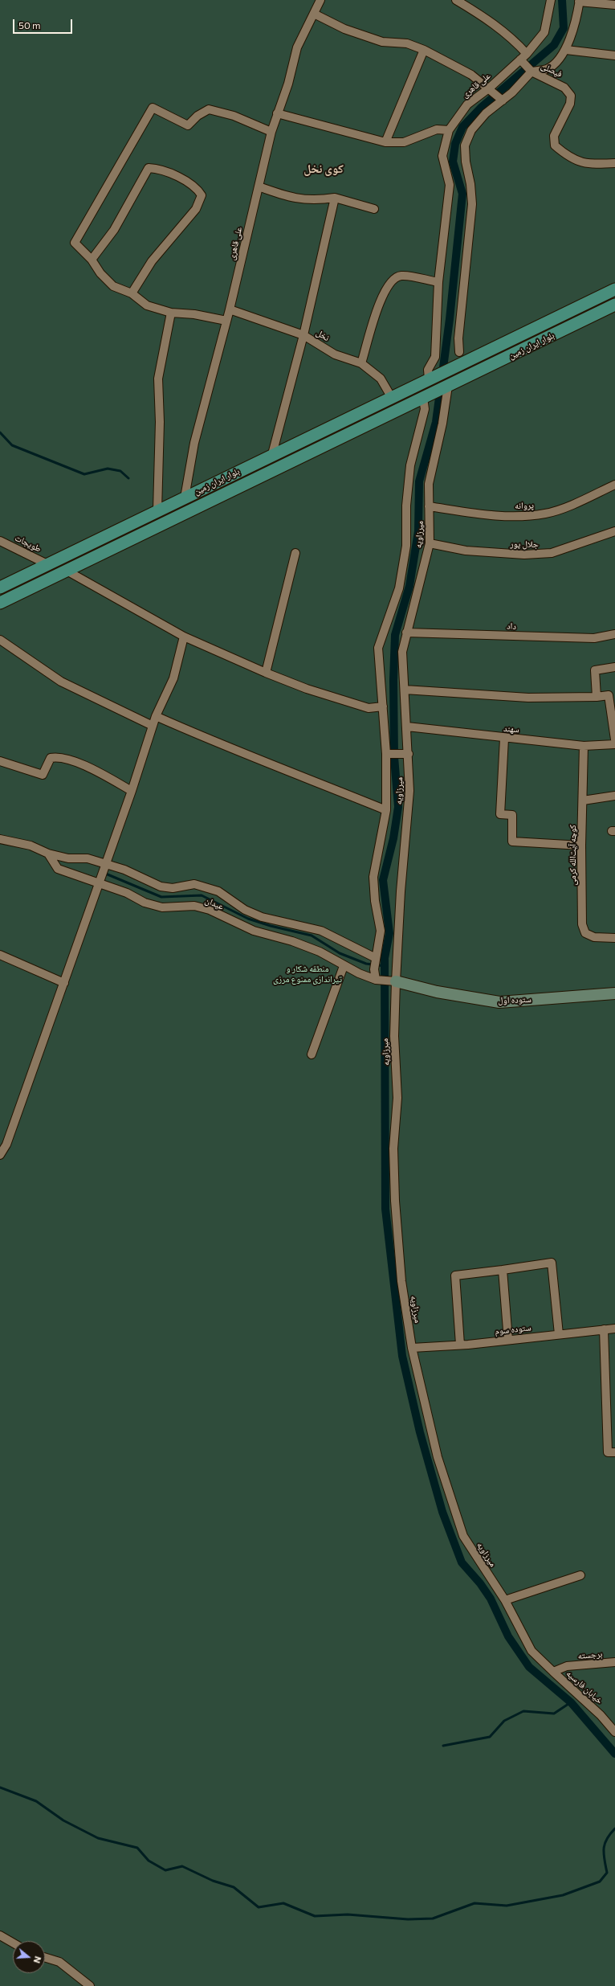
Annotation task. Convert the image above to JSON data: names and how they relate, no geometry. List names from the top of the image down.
{
  "streets": {
    "main road": ["بلوار ایران زمین"],
    "street": [
      "فیصلی",
      "علی قاهری",
      "نخل",
      "پروانه",
      "میرزاویه",
      "طویجات",
      "جلال پور",
      "داد",
      "سهند",
      "کوچه آیت‌الله کرمی",
      "عیدان",
      "ستوده اول",
      "ستوده سوم",
      "برجسته",
      "خیابان فارسیه"
    ]
  },
  "crossings": [
    ["علی قاهری", "نخل"],
    ["علی قاهری", "بلوار ایران زمین"],
    ["نخل", "بلوار ایران زمین"],
    ["بلوار ایران زمین", "میرزاویه"],
    ["بلوار ایران زمین", "طویجات"],
    ["پروانه", "میرزاویه"],
    ["میرزاویه", "جلال پور"],
    ["میرزاویه", "داد"],
    ["میرزاویه", "سهند"],
    ["میرزاویه", "عیدان"],
    ["میرزاویه", "ستوده اول"],
    ["میرزاویه", "ستوده سوم"],
    ["میرزاویه", "برجسته"],
    ["میرزاویه", "خیابان فارسیه"],
    ["سهند", "کوچه آیت‌الله کرمی"],
    ["عیدان", "ستوده اول"],
    ["برجسته", "خیابان فارسیه"]
  ],
  "districts": ["کوی نخل"],
  "parks": ["منطقه شکار و تیراندازی ممنوع مرزی"],
  "scale_bar": "50 m",
  "north": "right"
}
